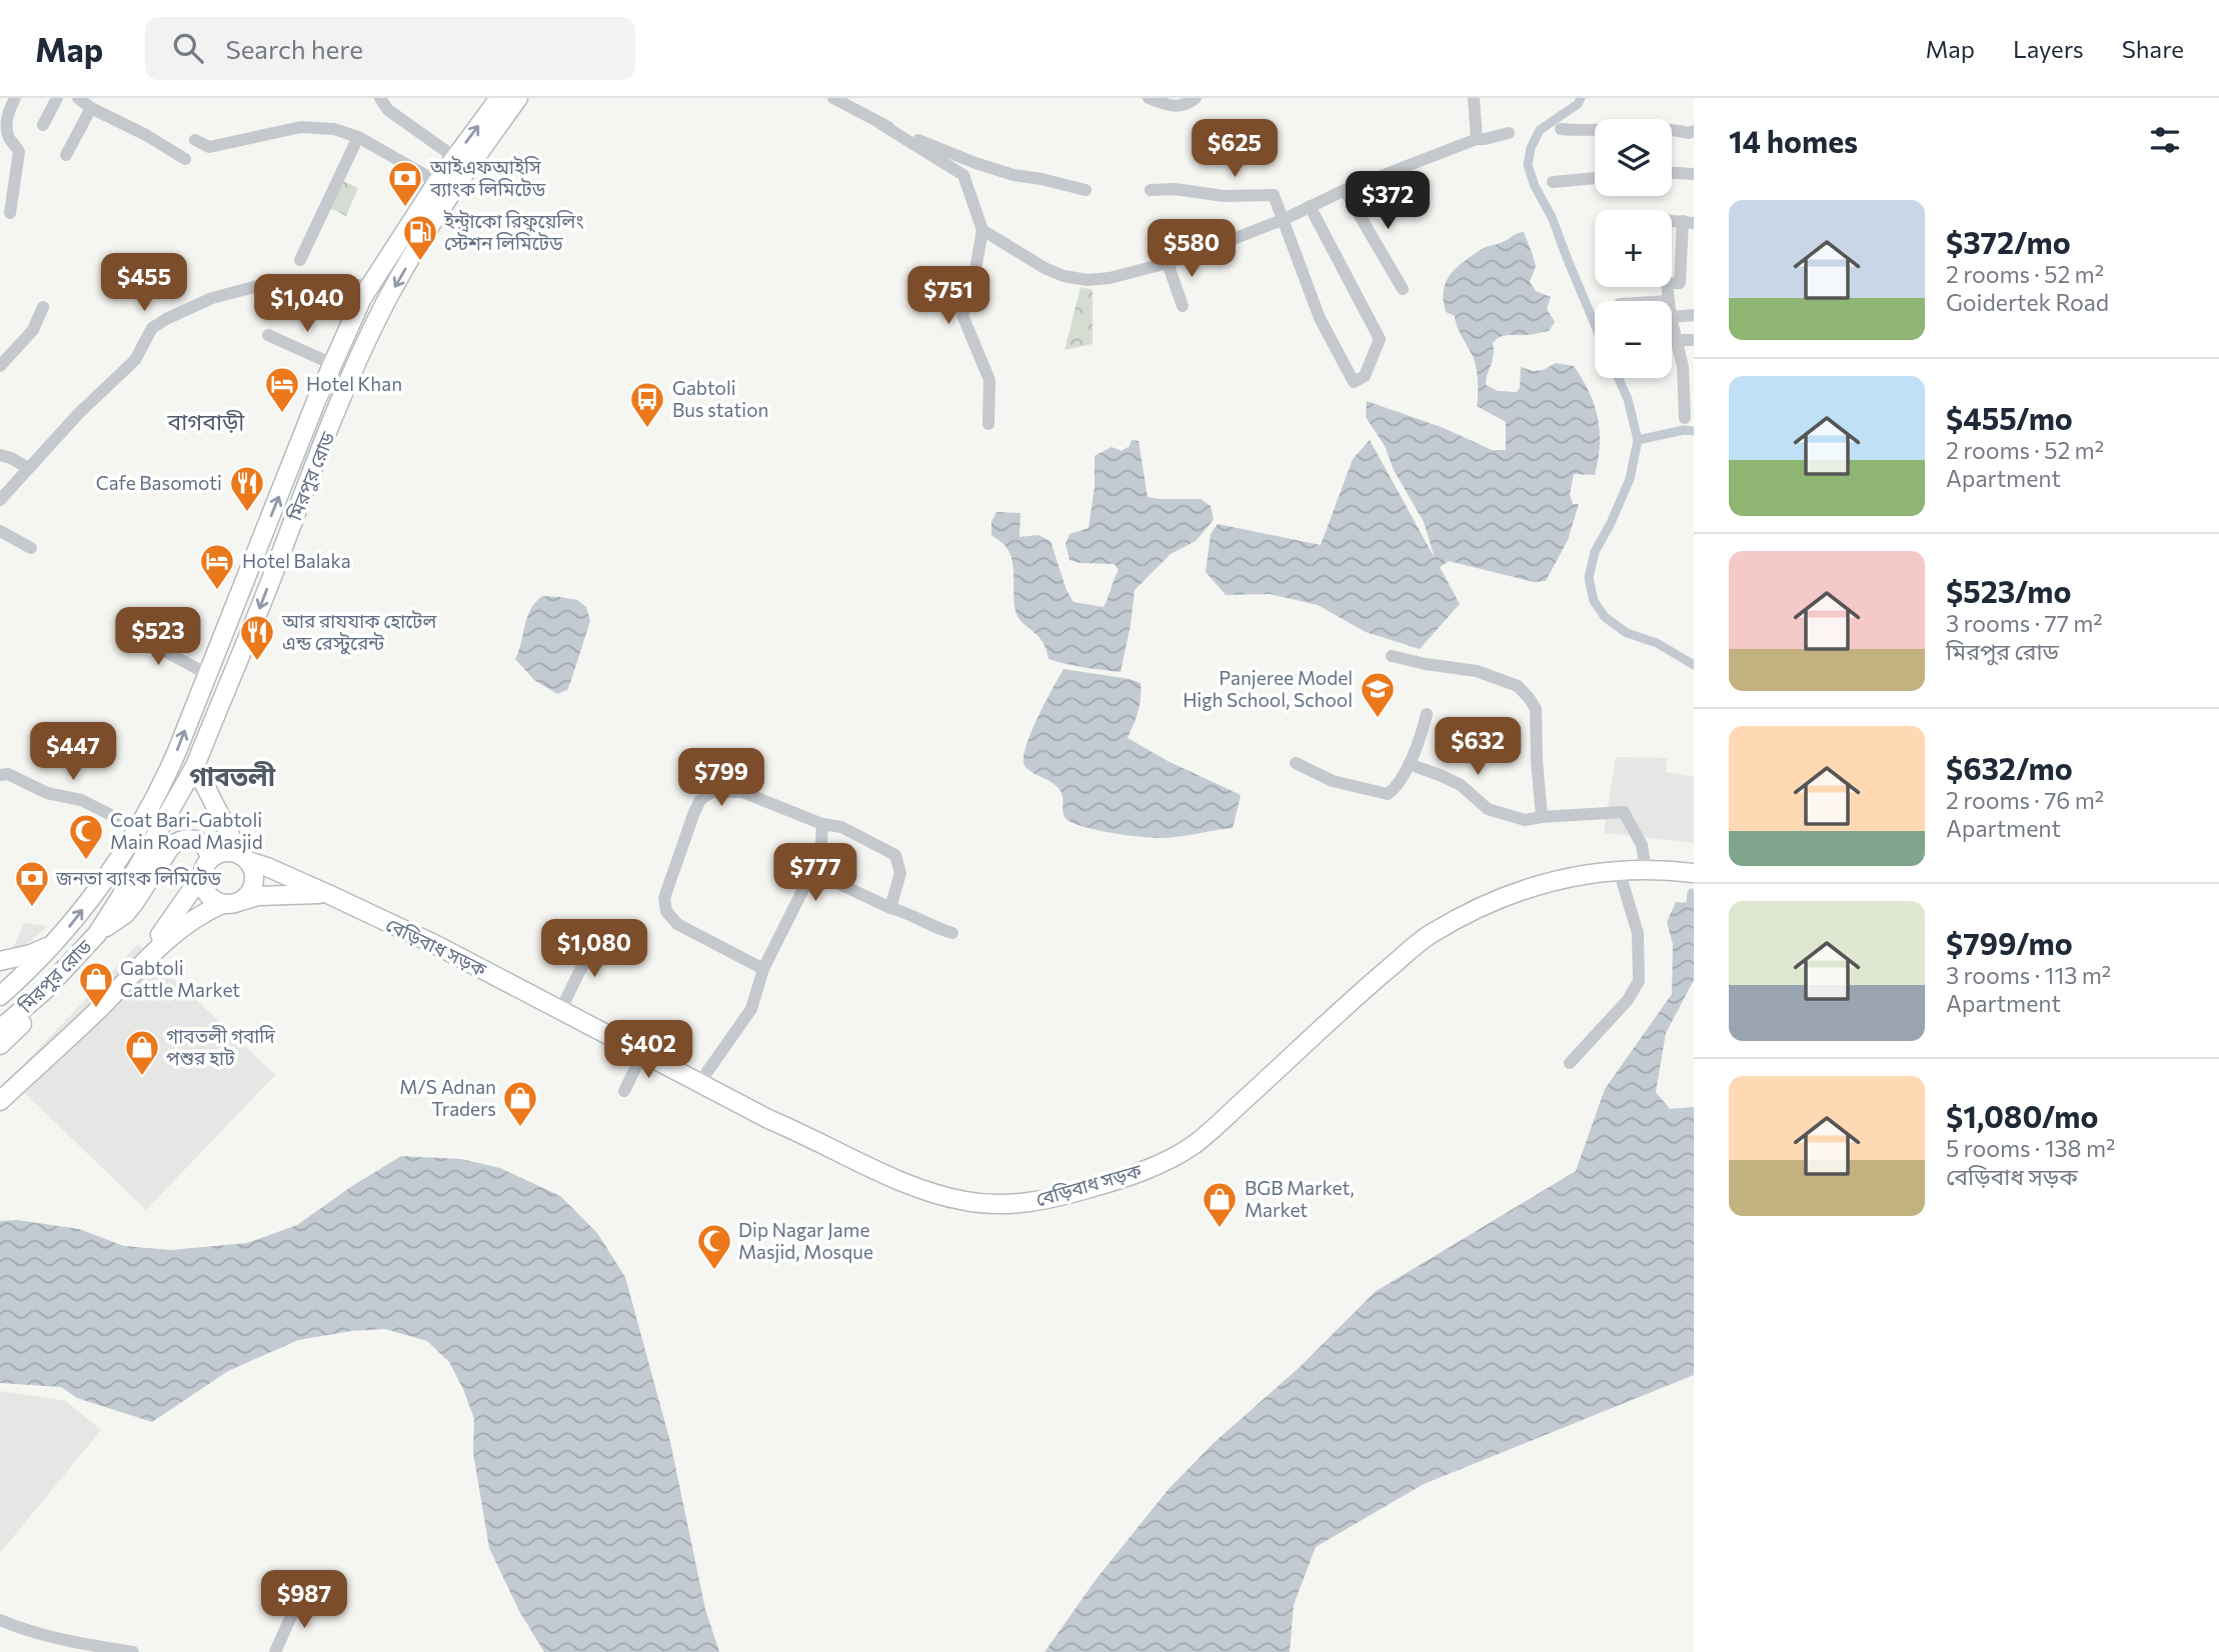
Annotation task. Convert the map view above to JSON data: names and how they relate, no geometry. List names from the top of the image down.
{
  "streets": {
    "highway": ["মিরপুর রোড", "বেড়িবাধ সড়ক"]
  },
  "districts": ["বাগবাড়ী", "গাবতলী"],
  "places": {
    "bank": ["আইএফআইসি ব্যাংক লিমিটেড", "জনতা ব্যাংক লিমিটেড"],
    "fuel station": ["ইন্ট্রাকো রিফুয়েলিং স্টেশন লিমিটেড"],
    "hotel": ["Hotel Khan", "Hotel Balaka"],
    "bus stop": ["Gabtoli Bus station"],
    "restaurant": ["Cafe Basomoti", "আর রাযযাক হোটেল এন্ড রেস্টুরেন্ট"],
    "school or university": ["Panjeree Model High School, School"],
    "mosque": ["Coat Bari-Gabtoli Main Road Masjid", "Dip Nagar Jame Masjid, Mosque"],
    "shop": [
      "Gabtoli Cattle Market",
      "গাবতলী গবাদি পশুর হাট",
      "M/S Adnan Traders",
      "BGB Market, Market"
    ]
  },
  "page": {
    "header": "Map",
    "search": "Search here",
    "nav": ["Map", "Layers", "Share"],
    "heading": "14 homes",
    "map_buttons": ["+", "−"],
    "price": [
      "$625",
      "$372",
      "$580",
      "$455",
      "$751",
      "$1,040",
      "$523",
      "$632",
      "$447",
      "$799",
      "$777",
      "$1,080",
      "$402",
      "$987"
    ],
    "list": [
      {
        "name": "$372/mo",
        "note": "2 rooms · 52 m² · Goidertek Road"
      },
      {
        "name": "$455/mo",
        "note": "2 rooms · 52 m² · Apartment"
      },
      {
        "name": "$523/mo",
        "note": "3 rooms · 77 m² · মিরপুর রোড"
      },
      {
        "name": "$632/mo",
        "note": "2 rooms · 76 m² · Apartment"
      },
      {
        "name": "$799/mo",
        "note": "3 rooms · 113 m² · Apartment"
      },
      {
        "name": "$1,080/mo",
        "note": "5 rooms · 138 m² · বেড়িবাধ সড়ক"
      }
    ]
  }
}
